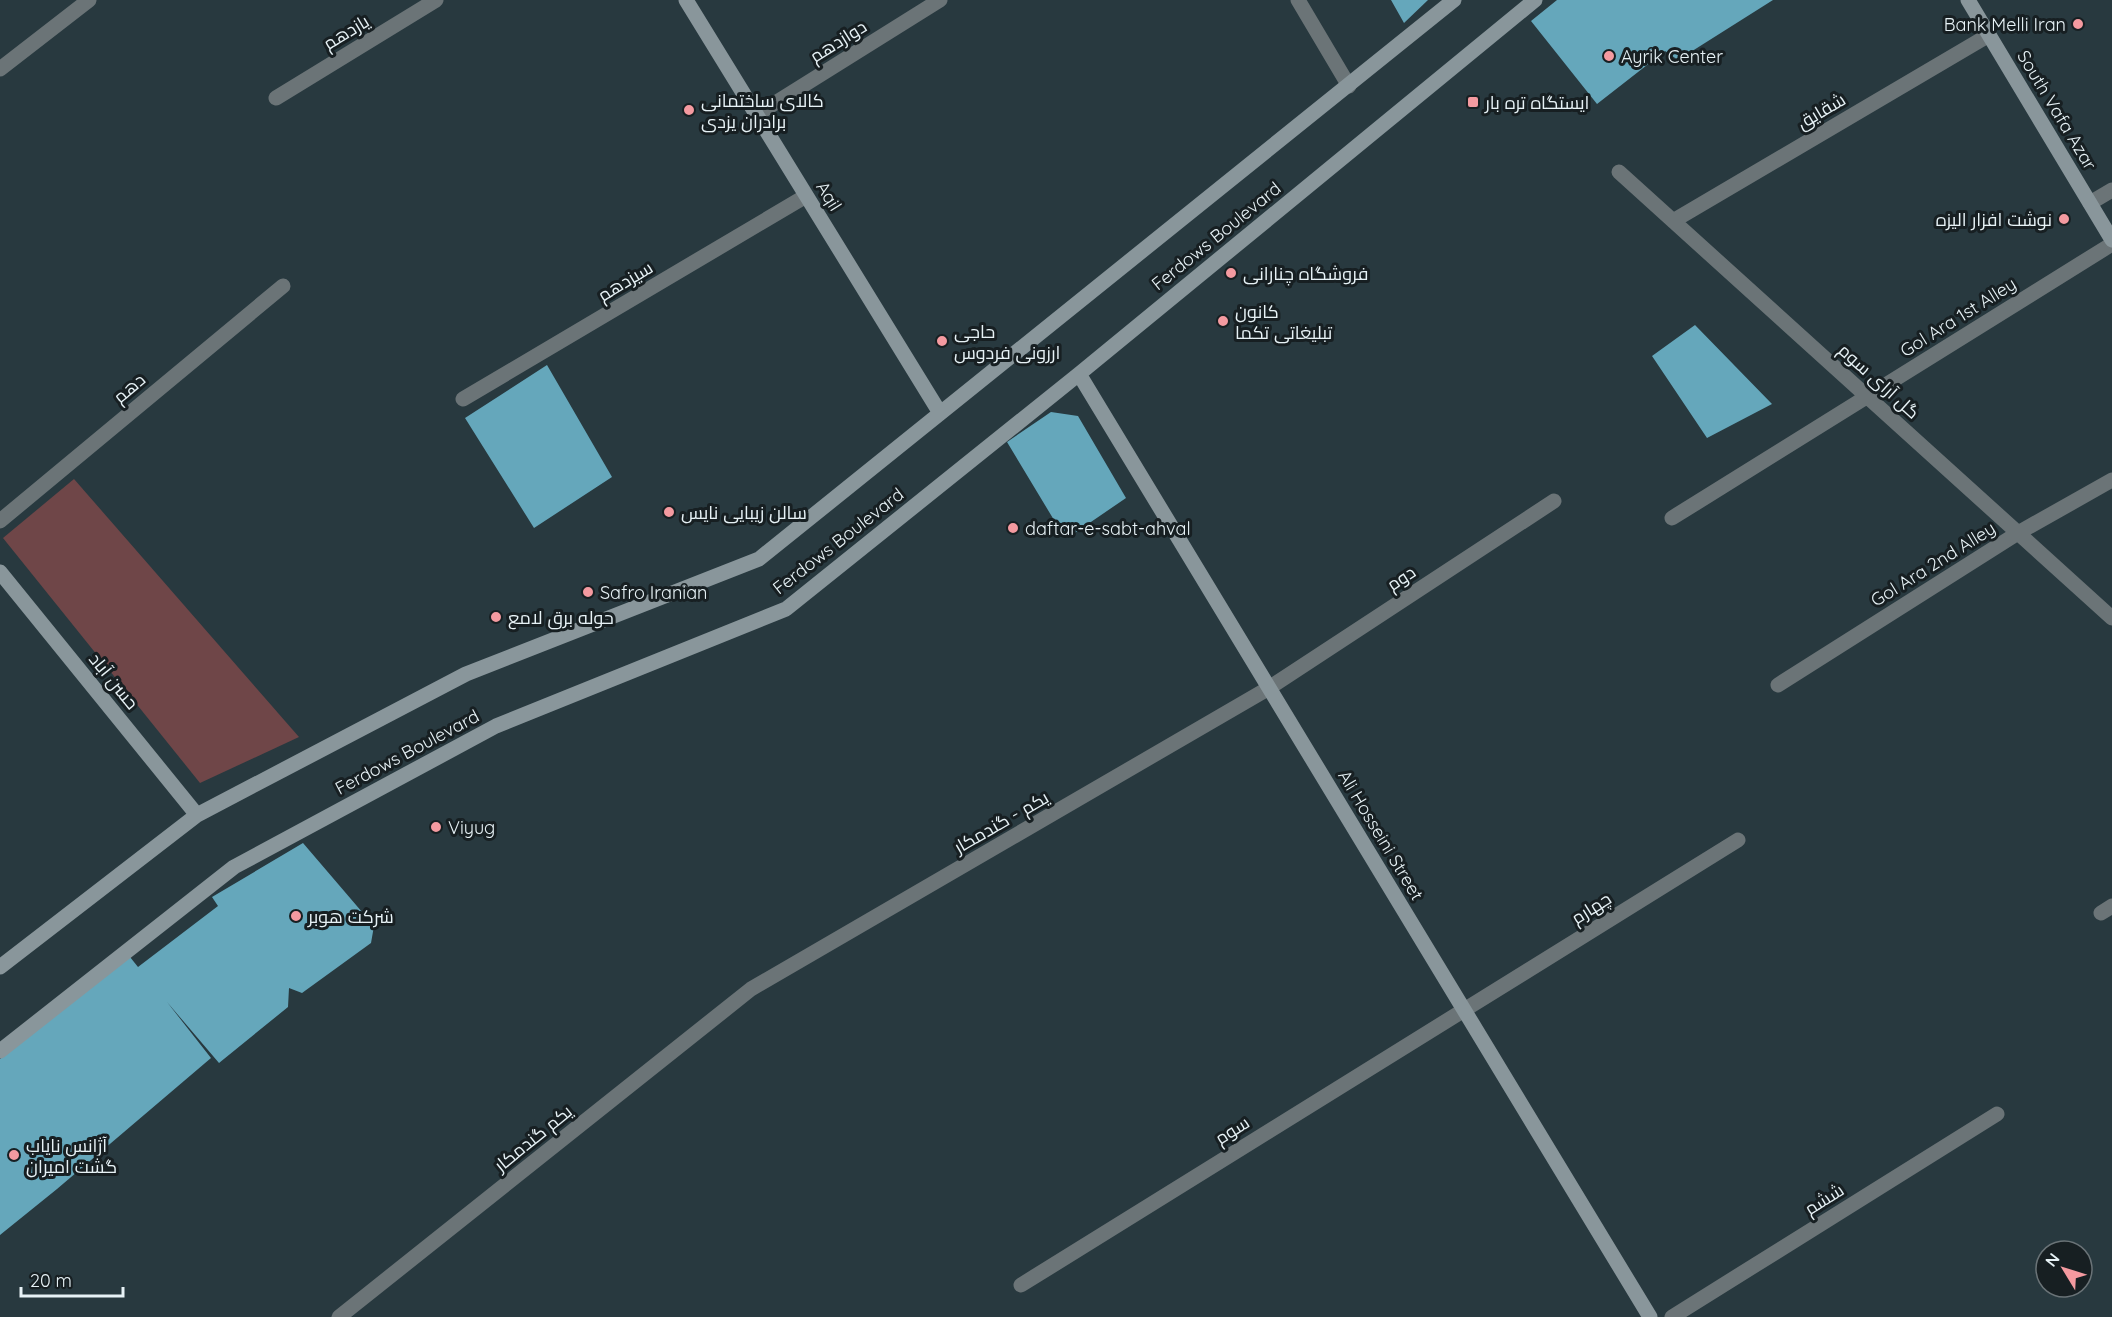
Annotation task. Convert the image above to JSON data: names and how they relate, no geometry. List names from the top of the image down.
{
  "streets": {
    "main road": [
      "South Vafa Azar",
      "Aqil",
      "Ferdows Boulevard",
      "حسن آباد",
      "Ali Hosseini Street"
    ],
    "street": [
      "یازدهم",
      "دوازدهم",
      "شقایق",
      "سیزدهم",
      "Gol Ara 1st Alley",
      "گل آرای سوم",
      "دهم",
      "Gol Ara 2nd Alley",
      "دوم",
      "یکم - گندمکار",
      "چهارم",
      "سوم",
      "یکم گندمکار",
      "ششم"
    ]
  },
  "crossings": [
    ["دوازدهم", "Aqil"],
    ["South Vafa Azar", "شقایق"],
    ["South Vafa Azar", "Gol Ara 1st Alley"],
    ["شقایق", "گل آرای سوم"],
    ["Aqil", "Ferdows Boulevard"],
    ["Aqil", "سیزدهم"],
    ["Ferdows Boulevard", "حسن آباد"],
    ["Ferdows Boulevard", "Ali Hosseini Street"],
    ["Gol Ara 1st Alley", "گل آرای سوم"],
    ["گل آرای سوم", "Gol Ara 2nd Alley"],
    ["دوم", "یکم - گندمکار"],
    ["دوم", "Ali Hosseini Street"],
    ["یکم - گندمکار", "Ali Hosseini Street"],
    ["یکم - گندمکار", "یکم گندمکار"],
    ["Ali Hosseini Street", "چهارم"],
    ["Ali Hosseini Street", "سوم"],
    ["چهارم", "سوم"]
  ],
  "places": {
    "other": [
      "Bank Melli Iran",
      "Ayrik Center",
      "کالای ساختمانی برادران یزدی",
      "نوشت افزار الیزه",
      "فروشگاه چنارانی",
      "کانون تبلیغاتی تکما",
      "حاجی‌ ارزونی فردوس",
      "سالن زیبایی نایس",
      "daftar-e-sabt-ahval",
      "Safro Iranian",
      "حوله برق لامع",
      "Viyug",
      "شرکت هوبر",
      "آژانس نایاب گشت امیران"
    ],
    "transit": ["ایستگاه تره بار"]
  },
  "scale_bar": "20 m",
  "north": "top left"
}
